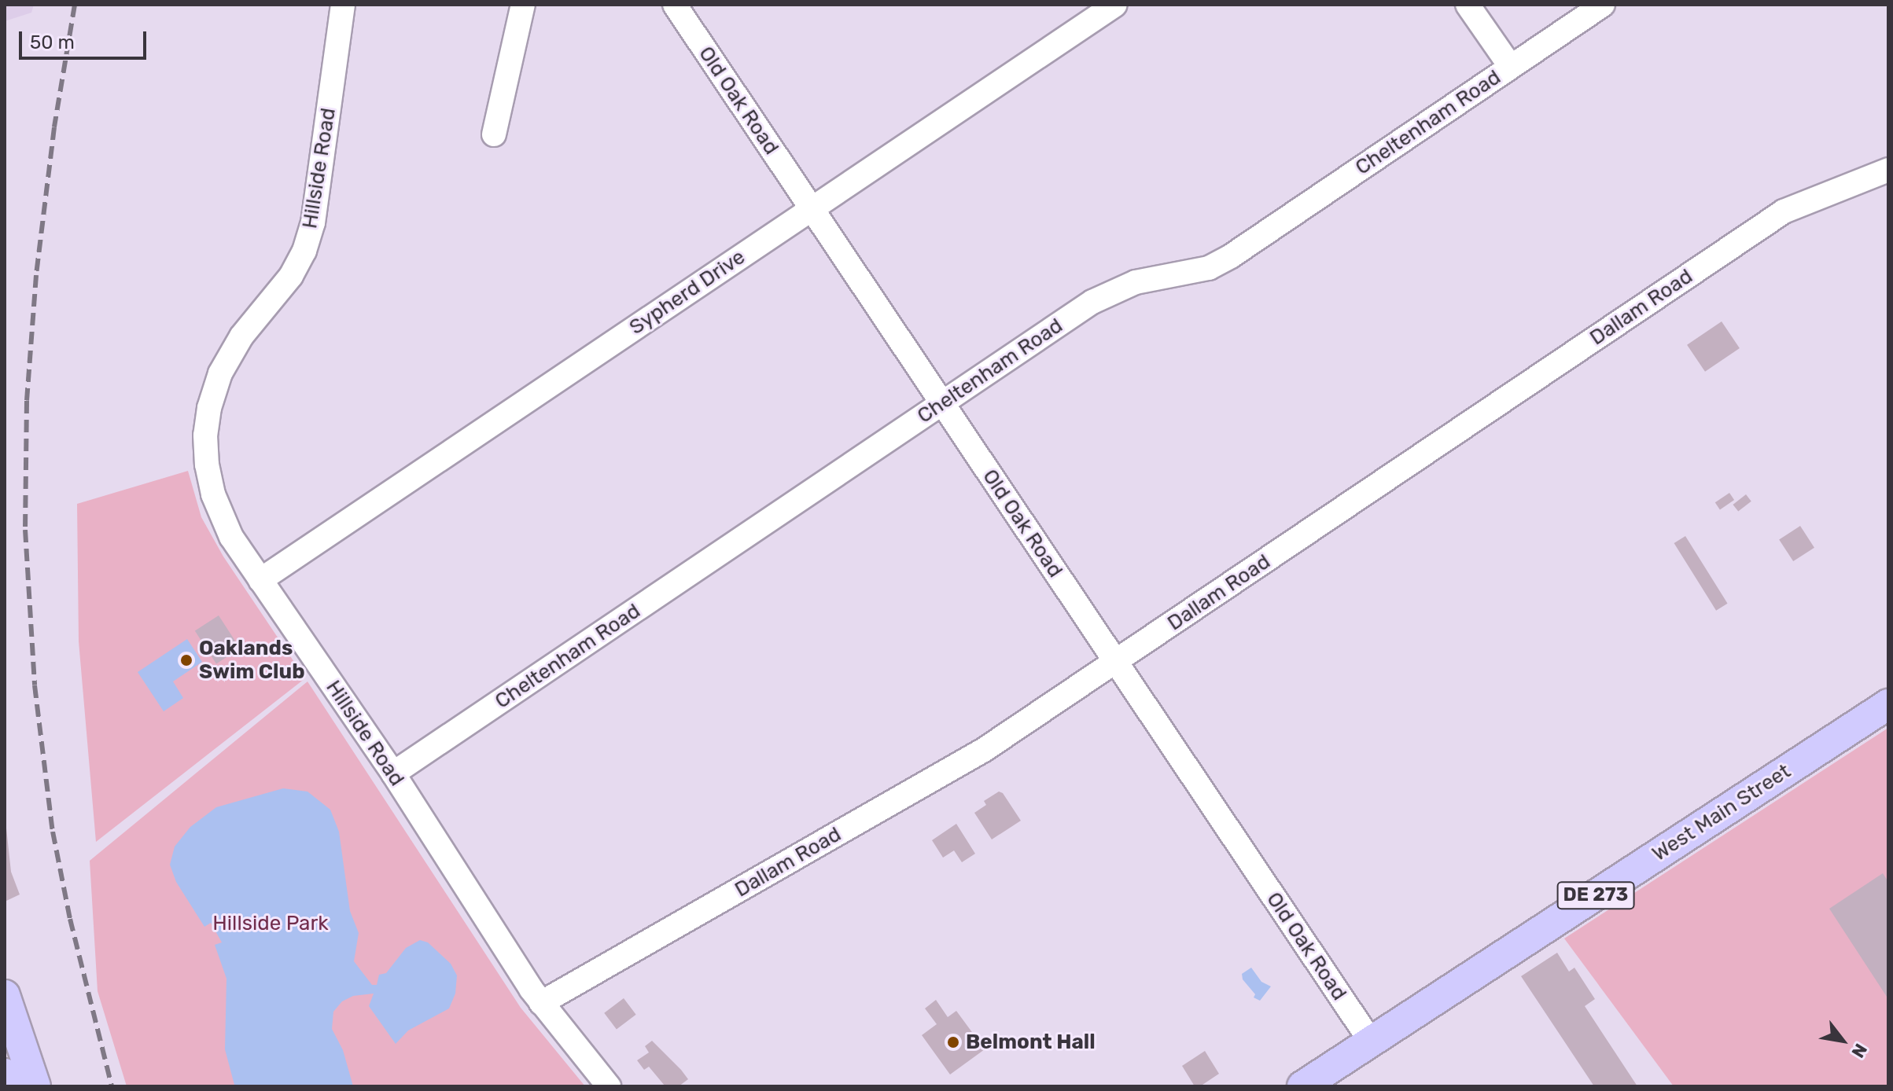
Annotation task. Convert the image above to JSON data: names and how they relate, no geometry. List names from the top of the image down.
{
  "streets": {
    "main road": ["West Main Street", "DE 273"],
    "street": [
      "Old Oak Road",
      "Cheltenham Road",
      "Hillside Road",
      "Sypherd Drive",
      "Dallam Road"
    ]
  },
  "crossings": [
    ["Old Oak Road", "Cheltenham Road"],
    ["Old Oak Road", "Sypherd Drive"],
    ["Old Oak Road", "Dallam Road"],
    ["Old Oak Road", "West Main Street"],
    ["Cheltenham Road", "Hillside Road"],
    ["Hillside Road", "Sypherd Drive"],
    ["Hillside Road", "Dallam Road"]
  ],
  "parks": ["Hillside Park"],
  "places": ["Oaklands Swim Club", "Belmont Hall"],
  "scale_bar": "50 m",
  "north": "bottom right"
}
